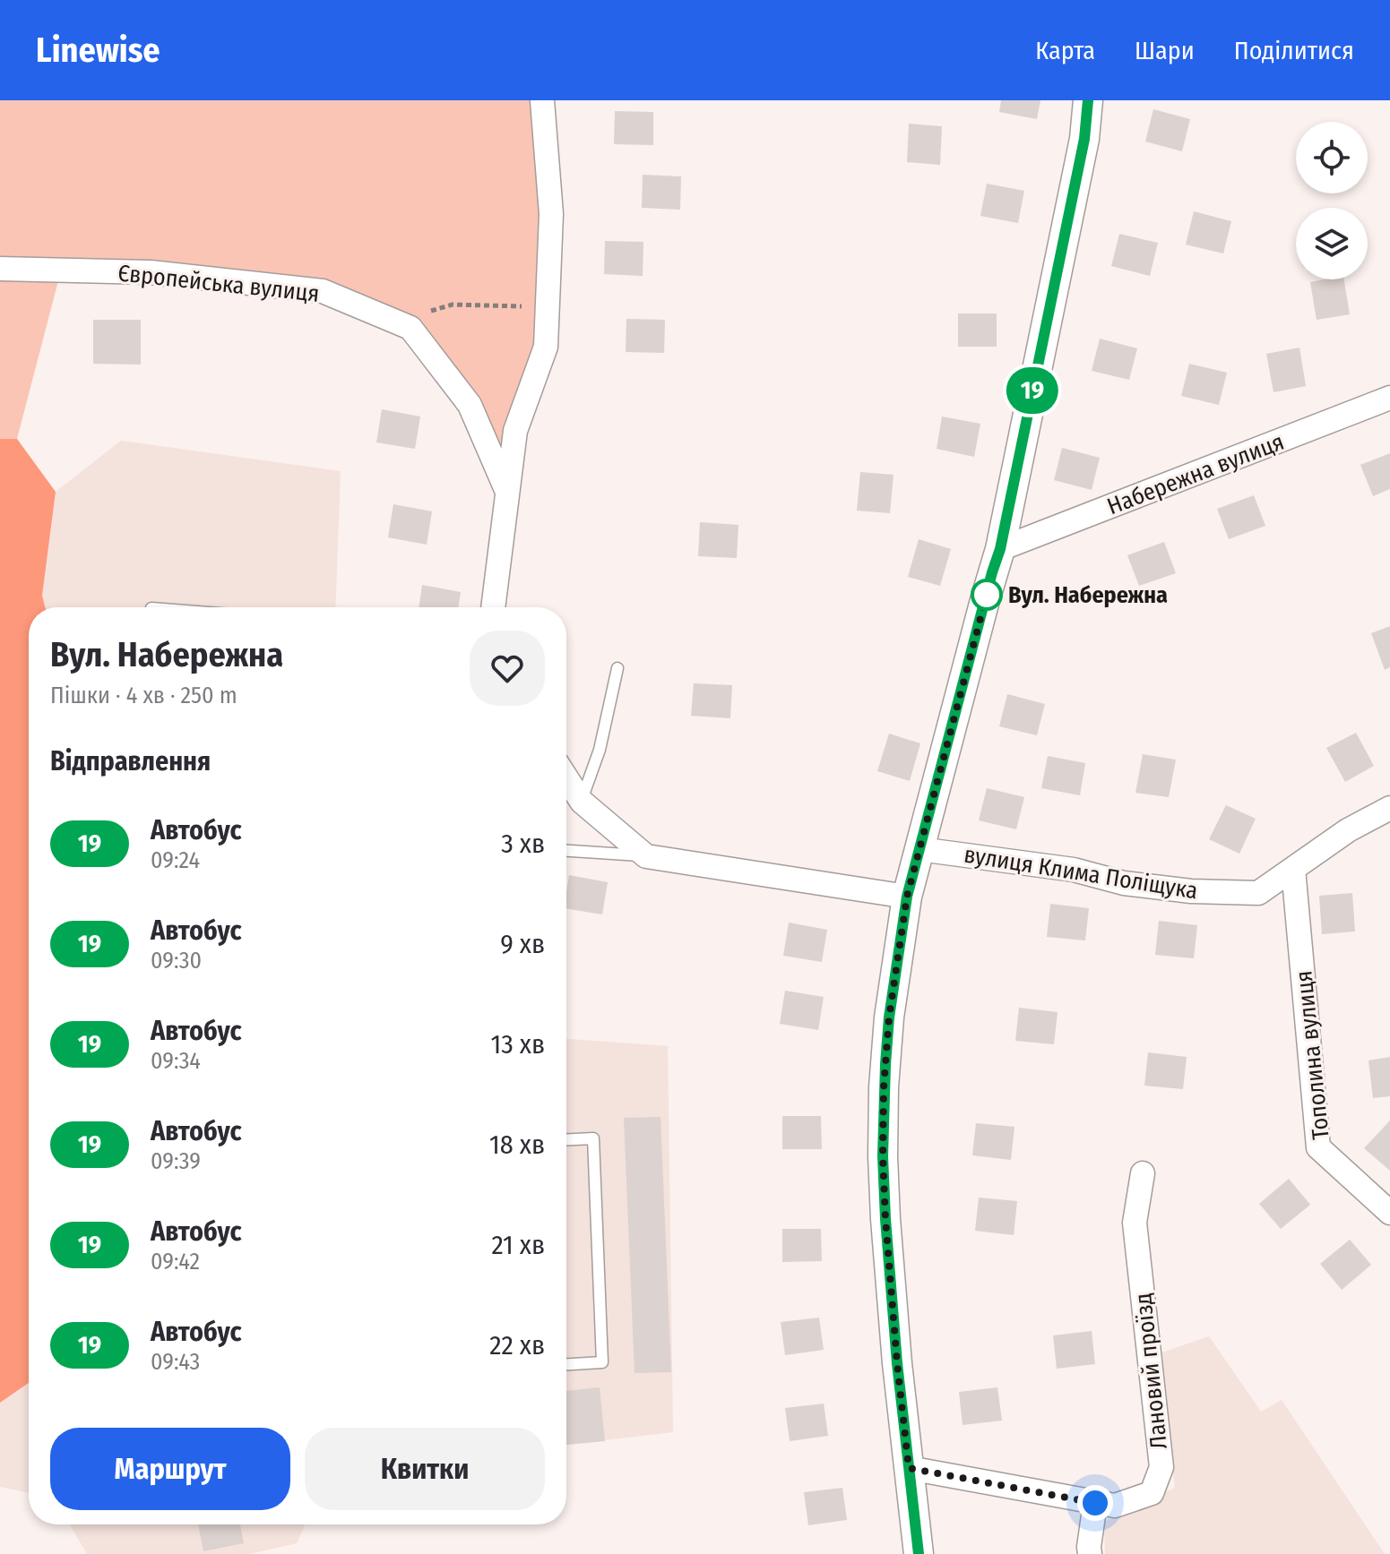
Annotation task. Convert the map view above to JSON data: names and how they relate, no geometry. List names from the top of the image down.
{
  "streets": {
    "street": [
      "Європейська вулиця",
      "Набережна вулиця",
      "вулиця Клима Поліщука",
      "Тополина вулиця",
      "Лановий проїзд"
    ]
  },
  "crossings": [
    ["вулиця Клима Поліщука", "Тополина вулиця"]
  ],
  "places": ["Вул. Набережна"],
  "lines": ["bus line 19"],
  "page": {
    "header": "Linewise",
    "nav": ["Карта", "Шари", "Поділитися"],
    "on_map": "19",
    "heading": [
      ["Вул. Набережна", "Пішки · 4 хв · 250 m"],
      "Відправлення"
    ],
    "list": [
      {
        "mark": "19",
        "name": "Автобус",
        "note": "09:24",
        "value": "3 хв"
      },
      {
        "mark": "19",
        "name": "Автобус",
        "note": "09:30",
        "value": "9 хв"
      },
      {
        "mark": "19",
        "name": "Автобус",
        "note": "09:34",
        "value": "13 хв"
      },
      {
        "mark": "19",
        "name": "Автобус",
        "note": "09:39",
        "value": "18 хв"
      },
      {
        "mark": "19",
        "name": "Автобус",
        "note": "09:42",
        "value": "21 хв"
      },
      {
        "mark": "19",
        "name": "Автобус",
        "note": "09:43",
        "value": "22 хв"
      }
    ],
    "buttons": ["Маршрут", "Квитки"]
  }
}
